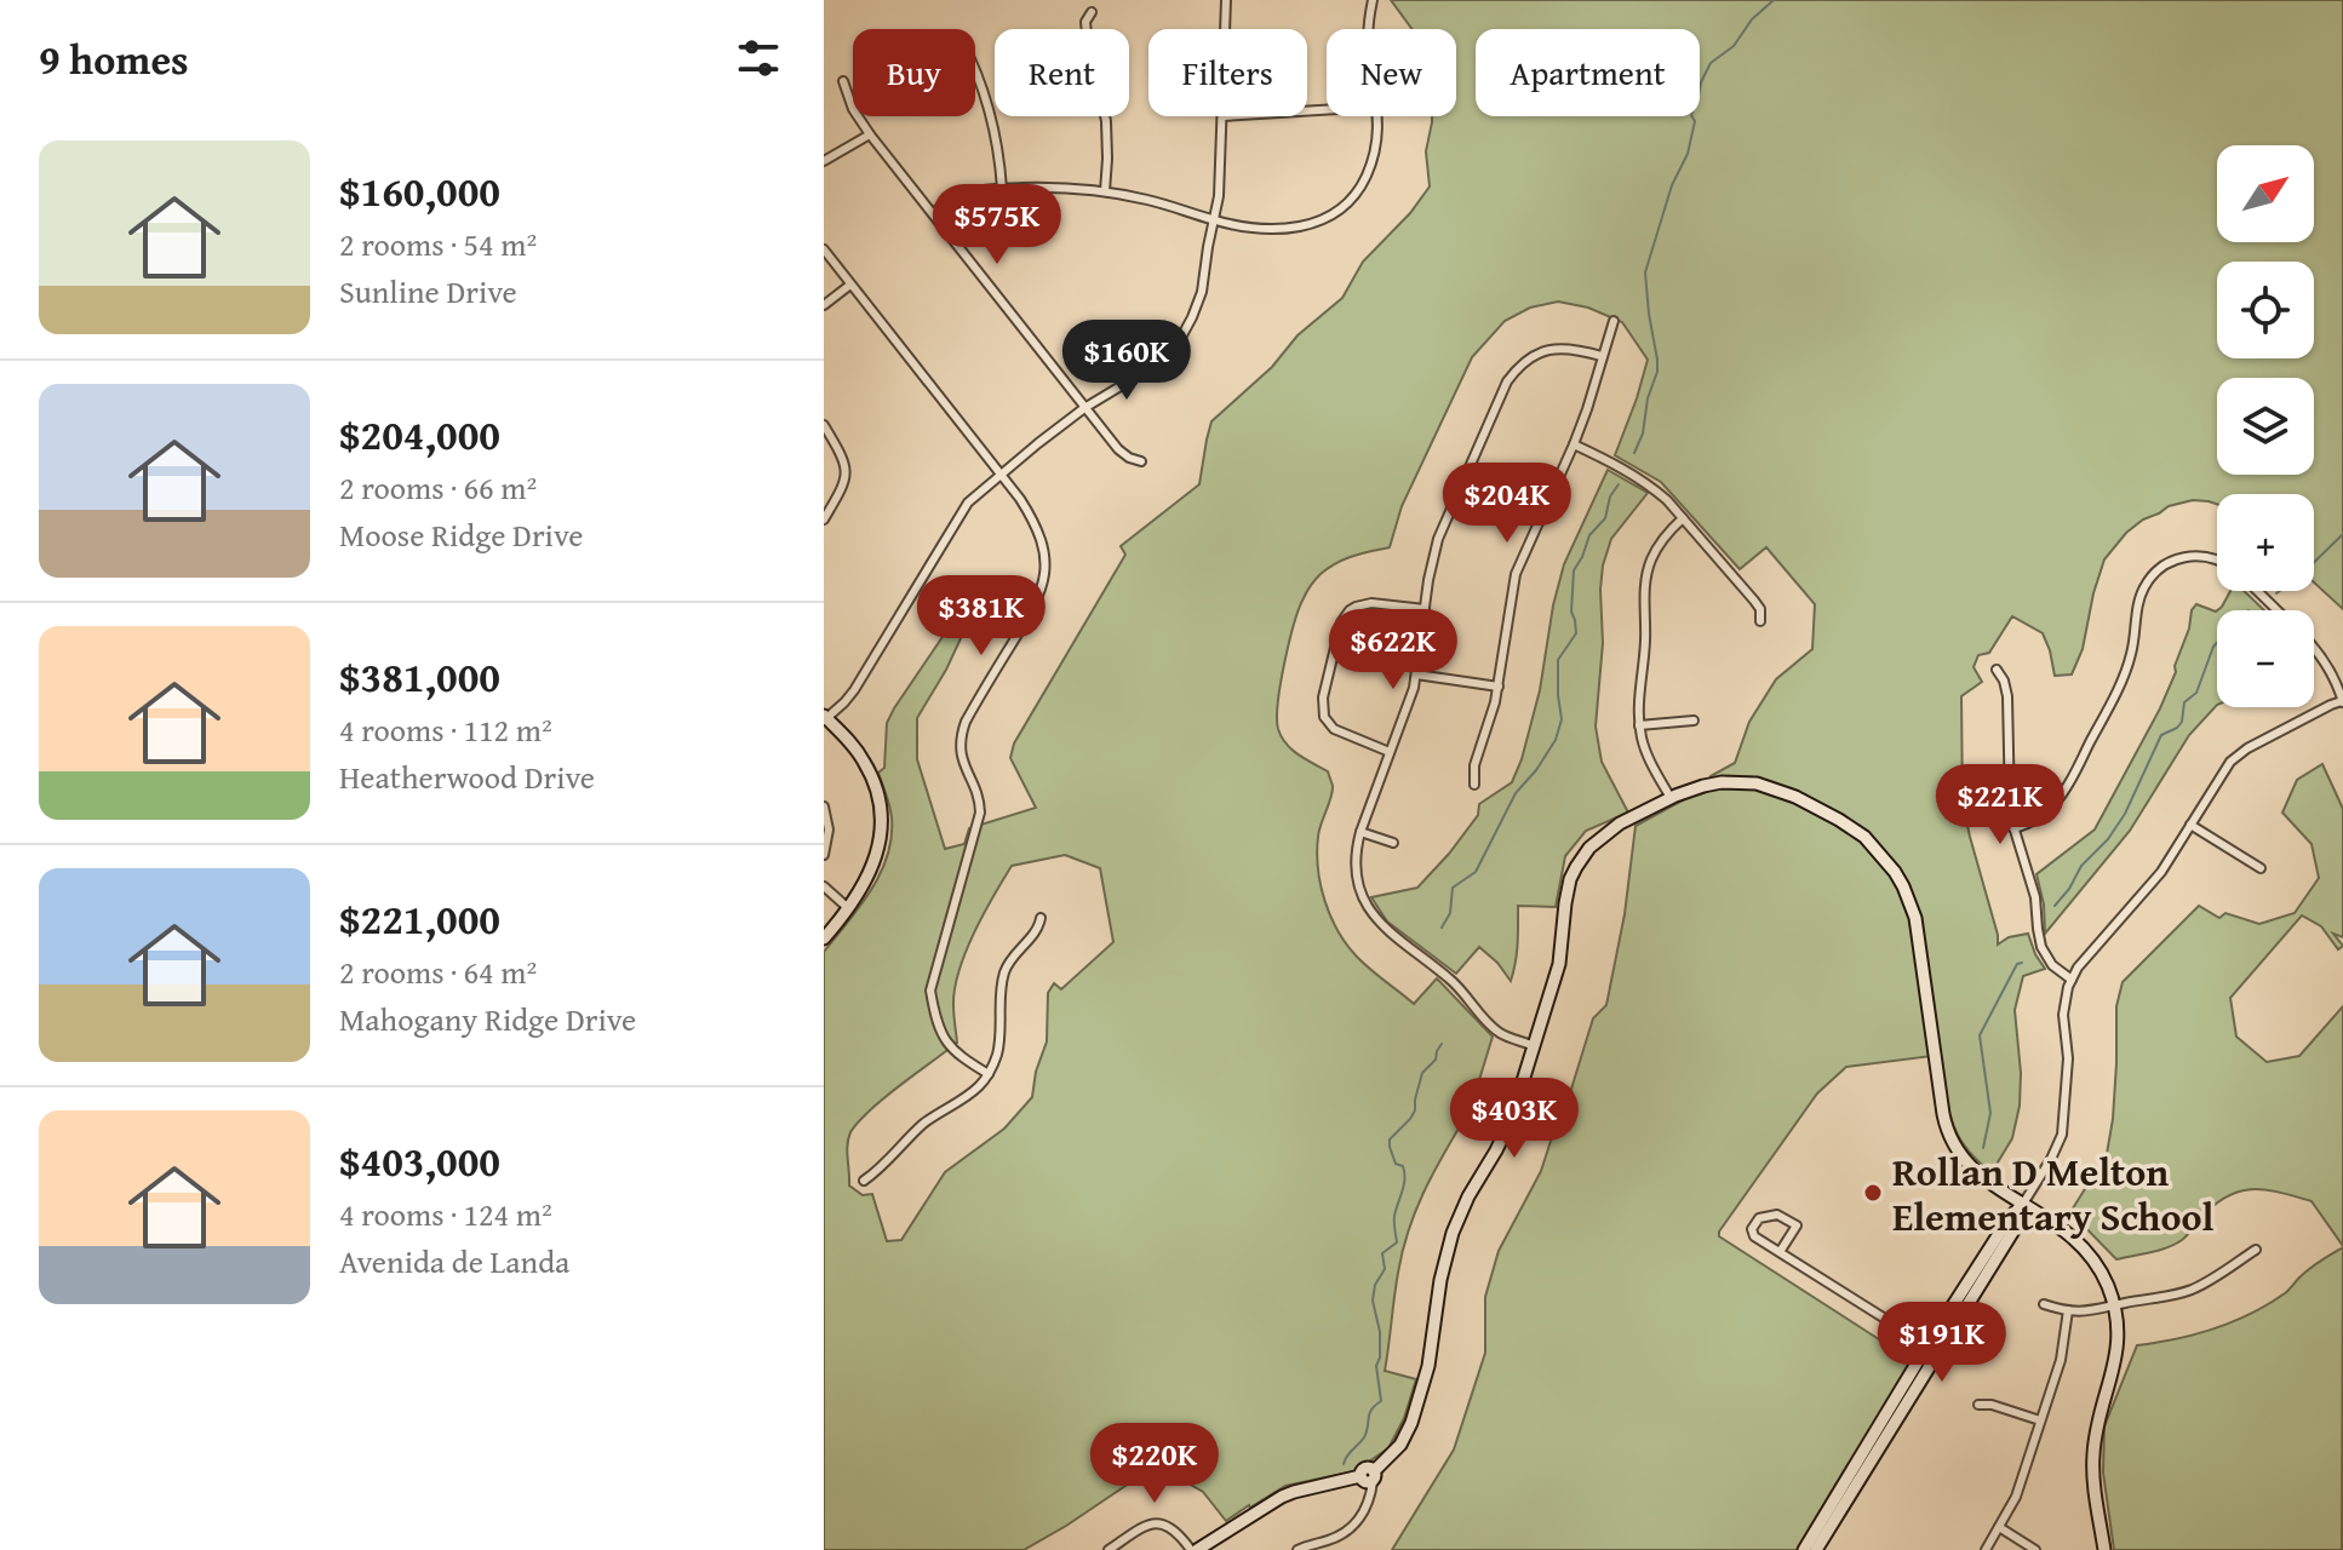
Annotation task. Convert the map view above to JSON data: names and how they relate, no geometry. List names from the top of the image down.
{
  "places": ["Rollan D Melton Elementary School"],
  "north": "top right",
  "page": {
    "heading": "9 homes",
    "chip": [
      "Buy",
      "Rent",
      "Filters",
      "New",
      "Apartment"
    ],
    "list": [
      {
        "name": "$160,000",
        "note": "2 rooms · 54 m² · Sunline Drive"
      },
      {
        "name": "$204,000",
        "note": "2 rooms · 66 m² · Moose Ridge Drive"
      },
      {
        "name": "$381,000",
        "note": "4 rooms · 112 m² · Heatherwood Drive"
      },
      {
        "name": "$221,000",
        "note": "2 rooms · 64 m² · Mahogany Ridge Drive"
      },
      {
        "name": "$403,000",
        "note": "4 rooms · 124 m² · Avenida de Landa"
      }
    ],
    "map_buttons": ["+", "−"],
    "price": [
      "$575K",
      "$160K",
      "$204K",
      "$381K",
      "$622K",
      "$221K",
      "$403K",
      "$191K",
      "$220K"
    ]
  }
}
